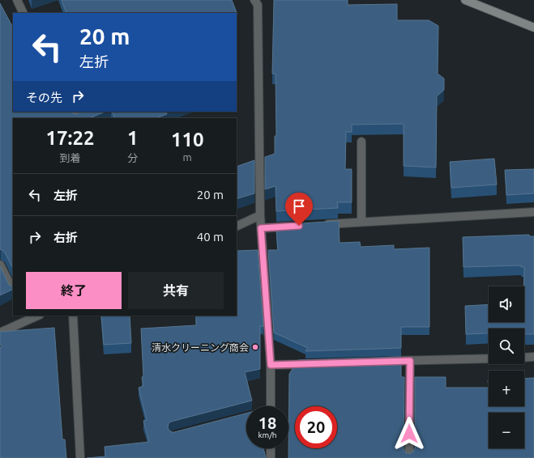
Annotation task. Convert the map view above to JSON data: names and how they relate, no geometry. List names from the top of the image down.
{
  "places": ["清水クリーニング商会"],
  "page": {
    "turn": ["20 m", "左折"],
    "then": "その先",
    "eta": [
      "17:22",
      "到着",
      "1",
      "分",
      "110",
      "m"
    ],
    "list": [
      {
        "name": "左折",
        "value": "20 m"
      },
      {
        "name": "右折",
        "value": "40 m"
      }
    ],
    "buttons": ["終了", "共有"],
    "map_buttons": ["+", "−"],
    "speed": "18 km/h",
    "limit": "20"
  }
}
